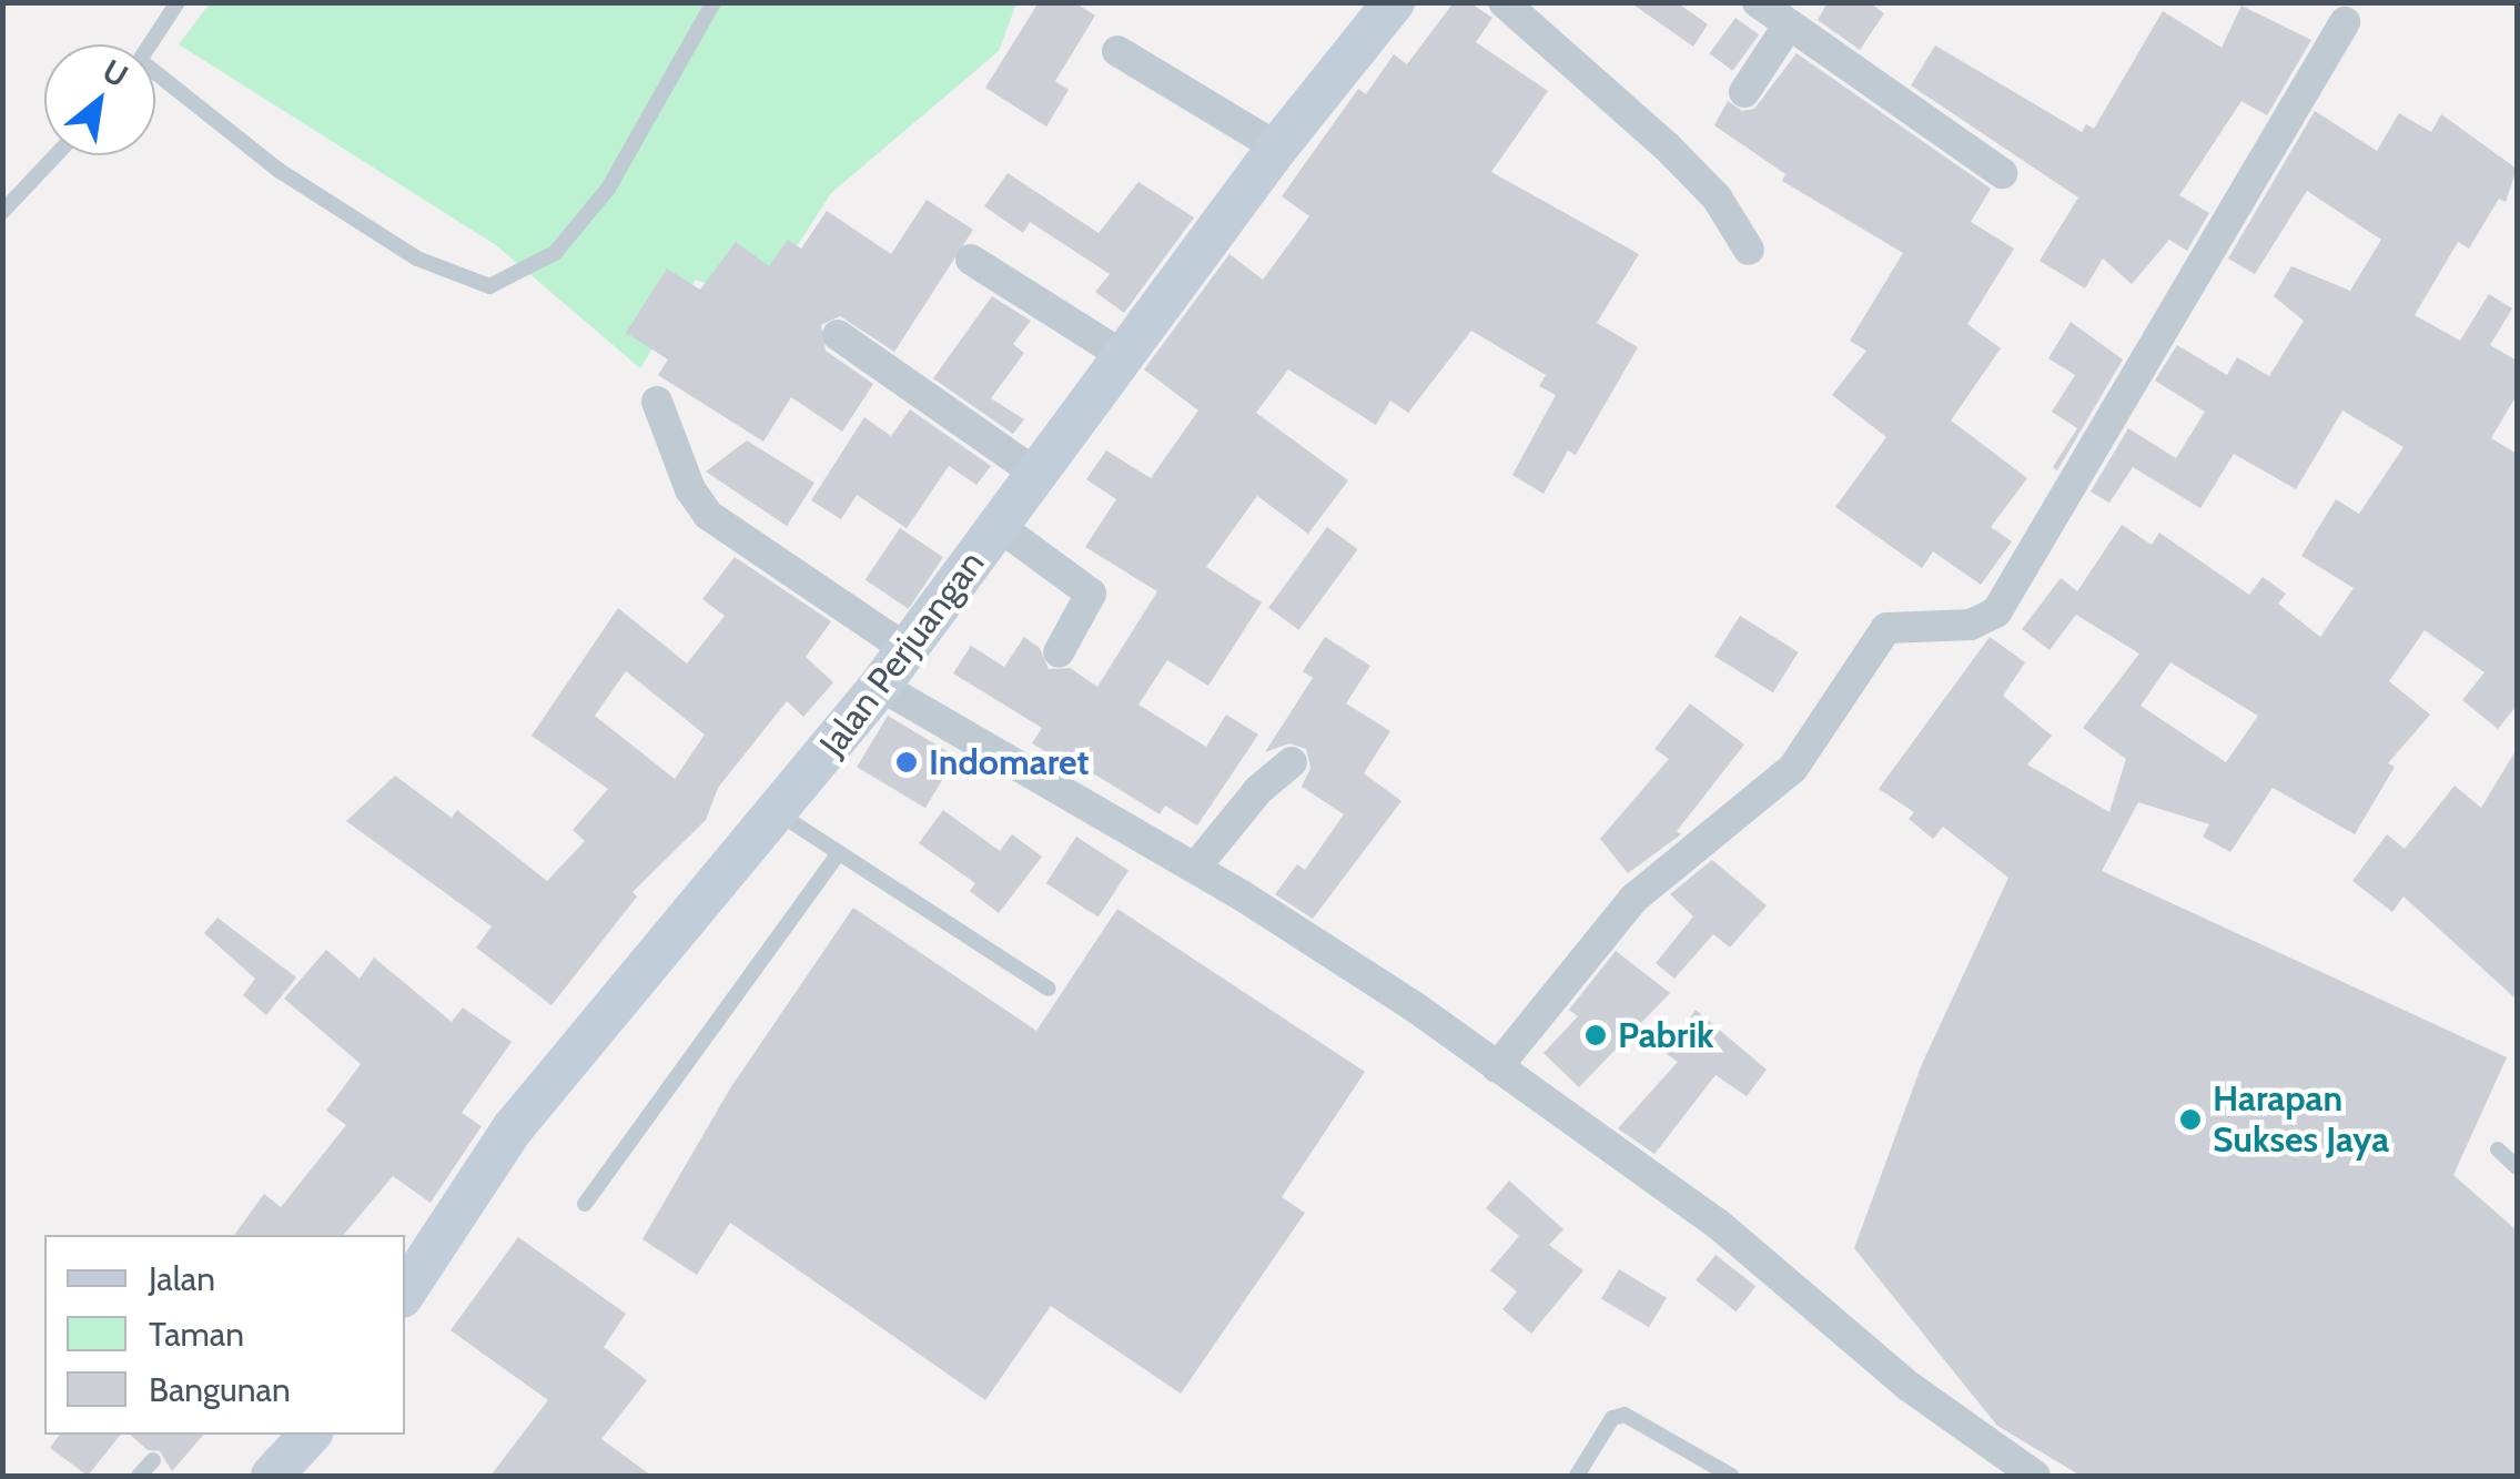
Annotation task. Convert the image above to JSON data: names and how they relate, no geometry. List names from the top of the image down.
{
  "streets": {
    "street": ["Jalan Perjuangan"]
  },
  "places": ["Indomaret", "Pabrik", "Harapan Sukses Jaya"],
  "legend": ["Jalan", "Taman", "Bangunan"],
  "north": "top right"
}
